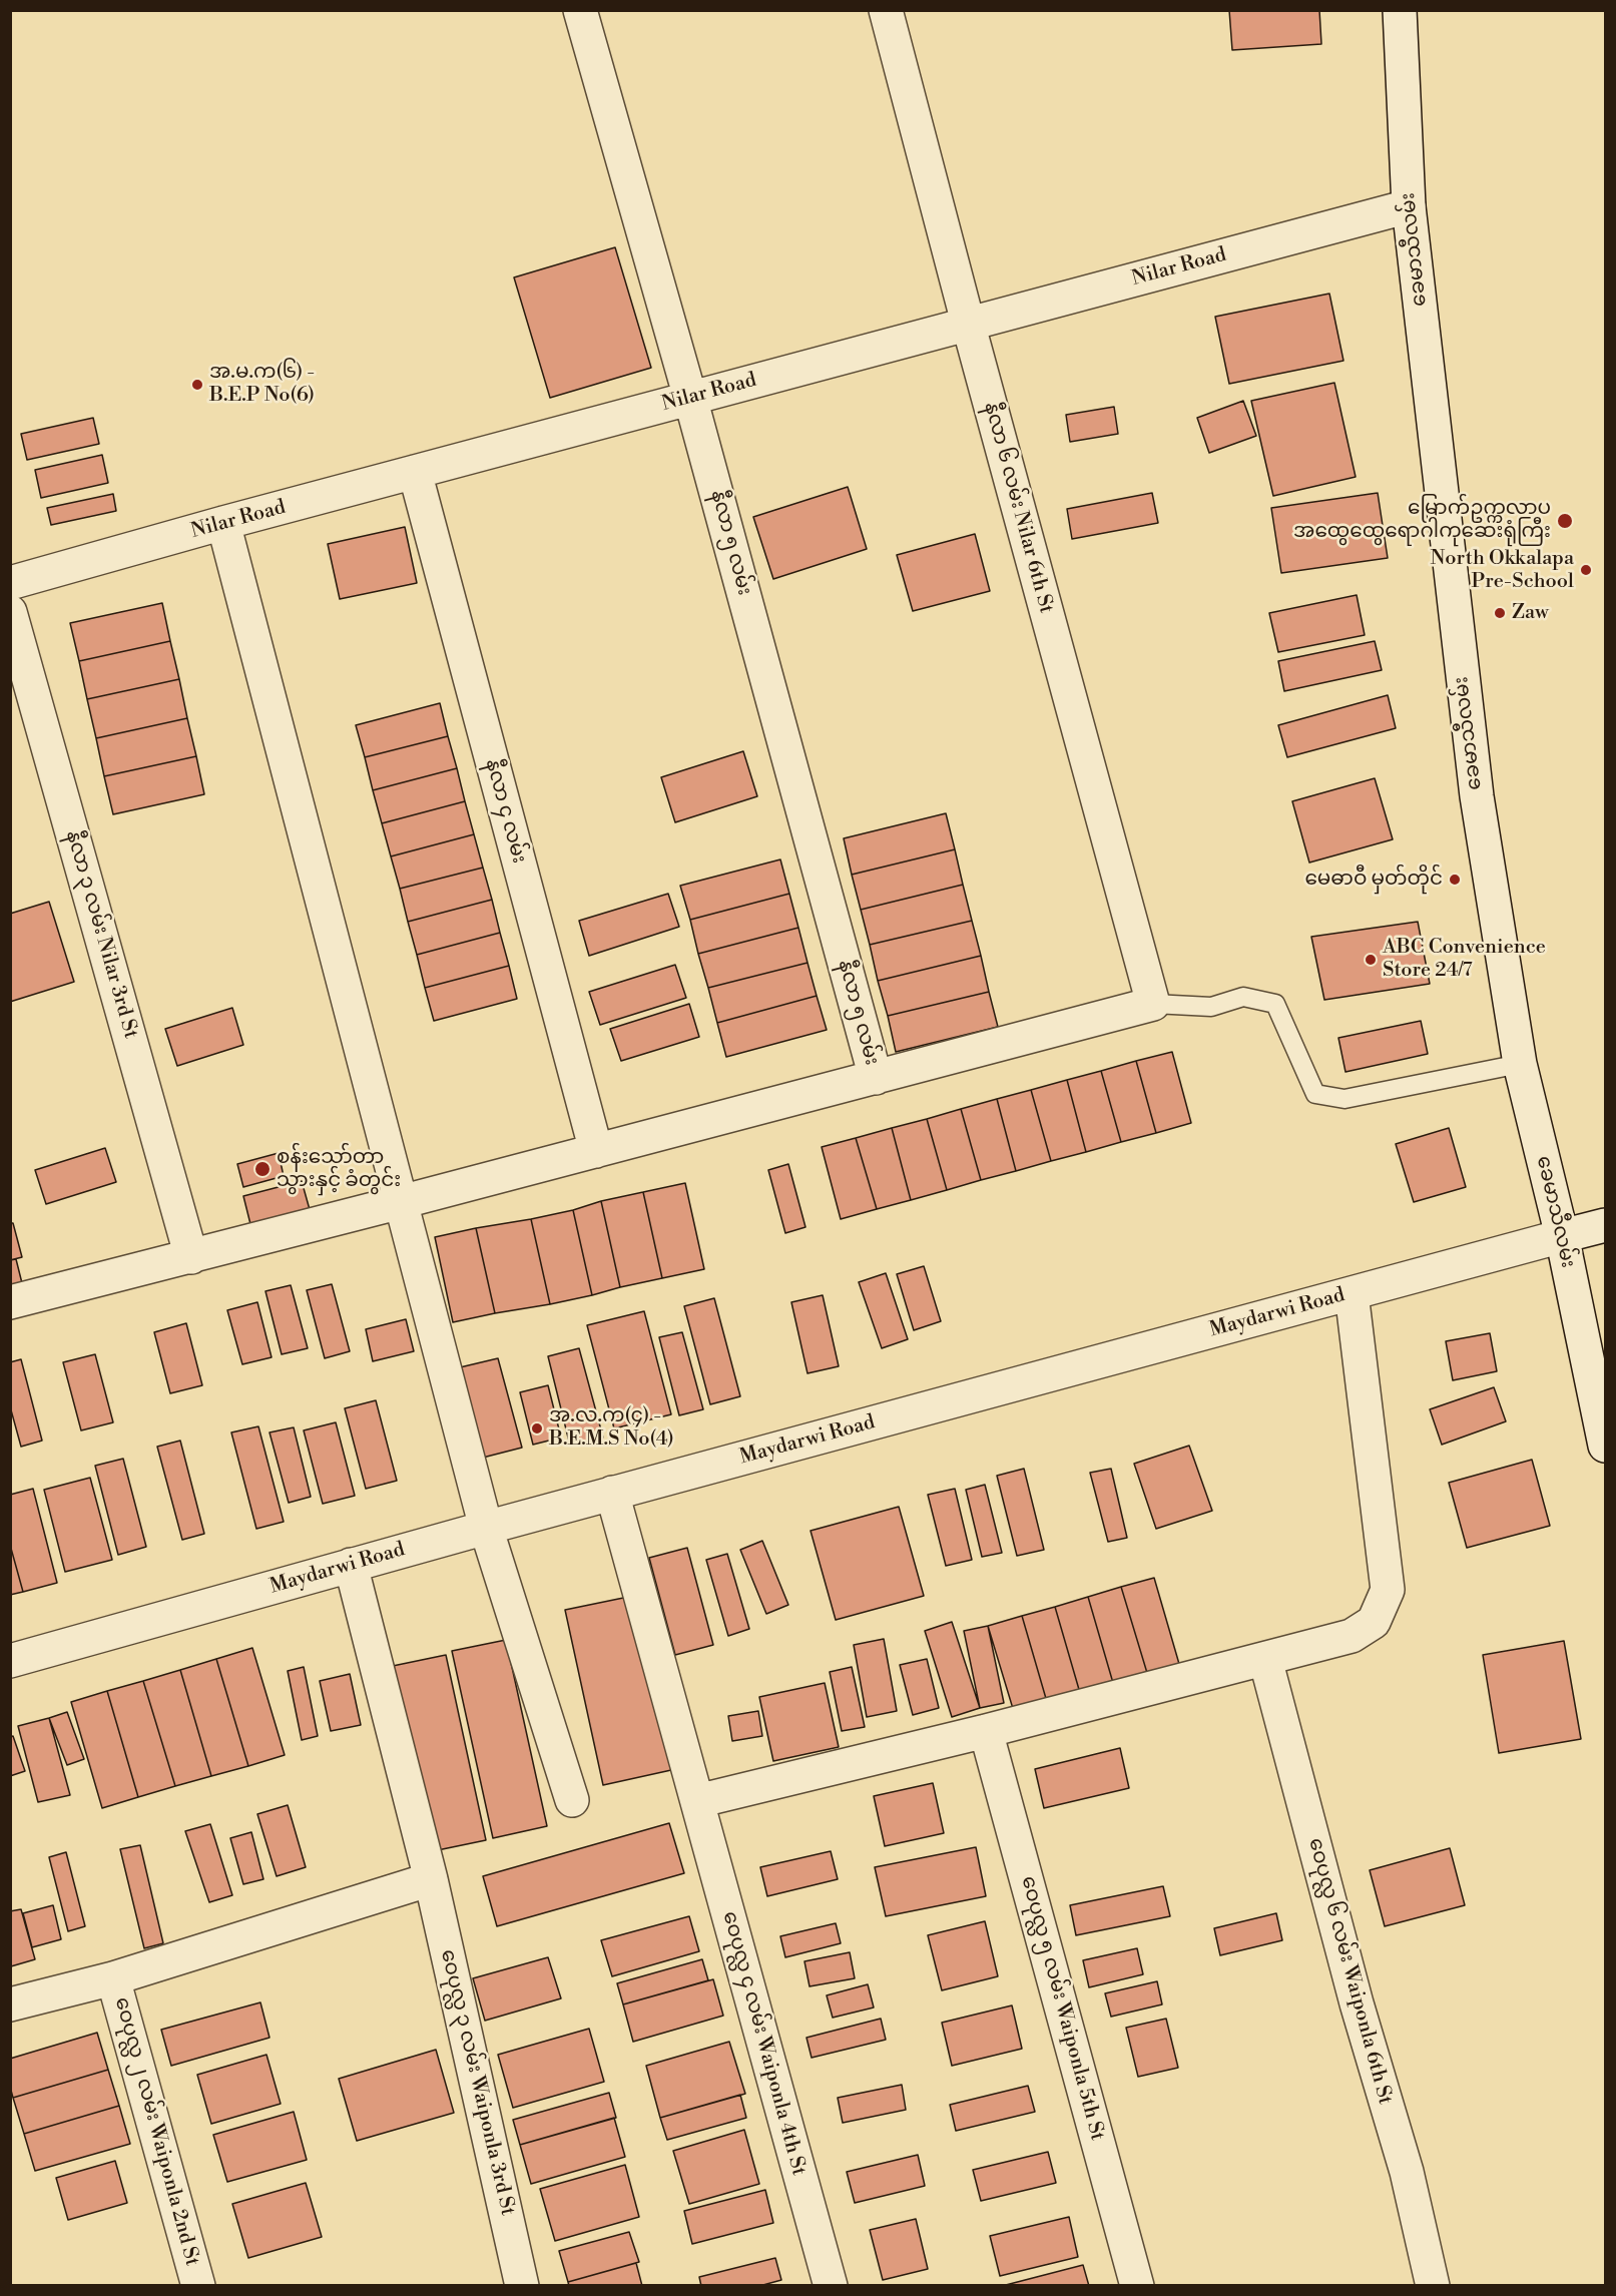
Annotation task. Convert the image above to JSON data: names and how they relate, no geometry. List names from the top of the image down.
{
  "streets": {
    "street": [
      "ခေမာသီလမ်း",
      "Nilar Road",
      "နီလာ ၆ လမ်း Nilar 6th St",
      "နီလာ ၅ လမ်း",
      "နီလာ ၄ လမ်း",
      "နီလာ ၃ လမ်း Nilar 3rd St",
      "Maydarwi Road",
      "ဝေပုလ္လ ၆ လမ်း Waiponla 6th St",
      "ဝေပုလ္လ ၅ လမ်း Waiponla 5th St",
      "ဝေပုလ္လ ၄ လမ်း Waiponla 4th St",
      "ဝေပုလ္လ ၃ လမ်း Waiponla 3rd St",
      "ဝေပုလ္လ ၂ လမ်း Waiponla 2nd St"
    ]
  },
  "crossings": [
    ["ခေမာသီလမ်း", "Nilar Road"],
    ["ခေမာသီလမ်း", "Maydarwi Road"],
    ["Nilar Road", "နီလာ ၆ လမ်း Nilar 6th St"],
    ["Nilar Road", "နီလာ ၅ လမ်း"],
    ["Nilar Road", "နီလာ ၄ လမ်း"],
    ["Maydarwi Road", "ဝေပုလ္လ ၄ လမ်း Waiponla 4th St"],
    ["Maydarwi Road", "ဝေပုလ္လ ၃ လမ်း Waiponla 3rd St"]
  ],
  "places": [
    "အ.မ.က(၆) - B.E.P No(6)",
    "မြောက်ဥက္ကလာပ အထွေထွေရောဂါကုဆေးရုံကြီး",
    "North Okkalapa Pre-School",
    "Zaw",
    "မေဓာဝီ မှတ်တိုင်",
    "ABC Convenience Store 24/7",
    "စန်းသော်တာ သွားနှင့် ခံတွင်း",
    "အ.လ.က(၄) - B.E.M.S No(4)"
  ]
}
